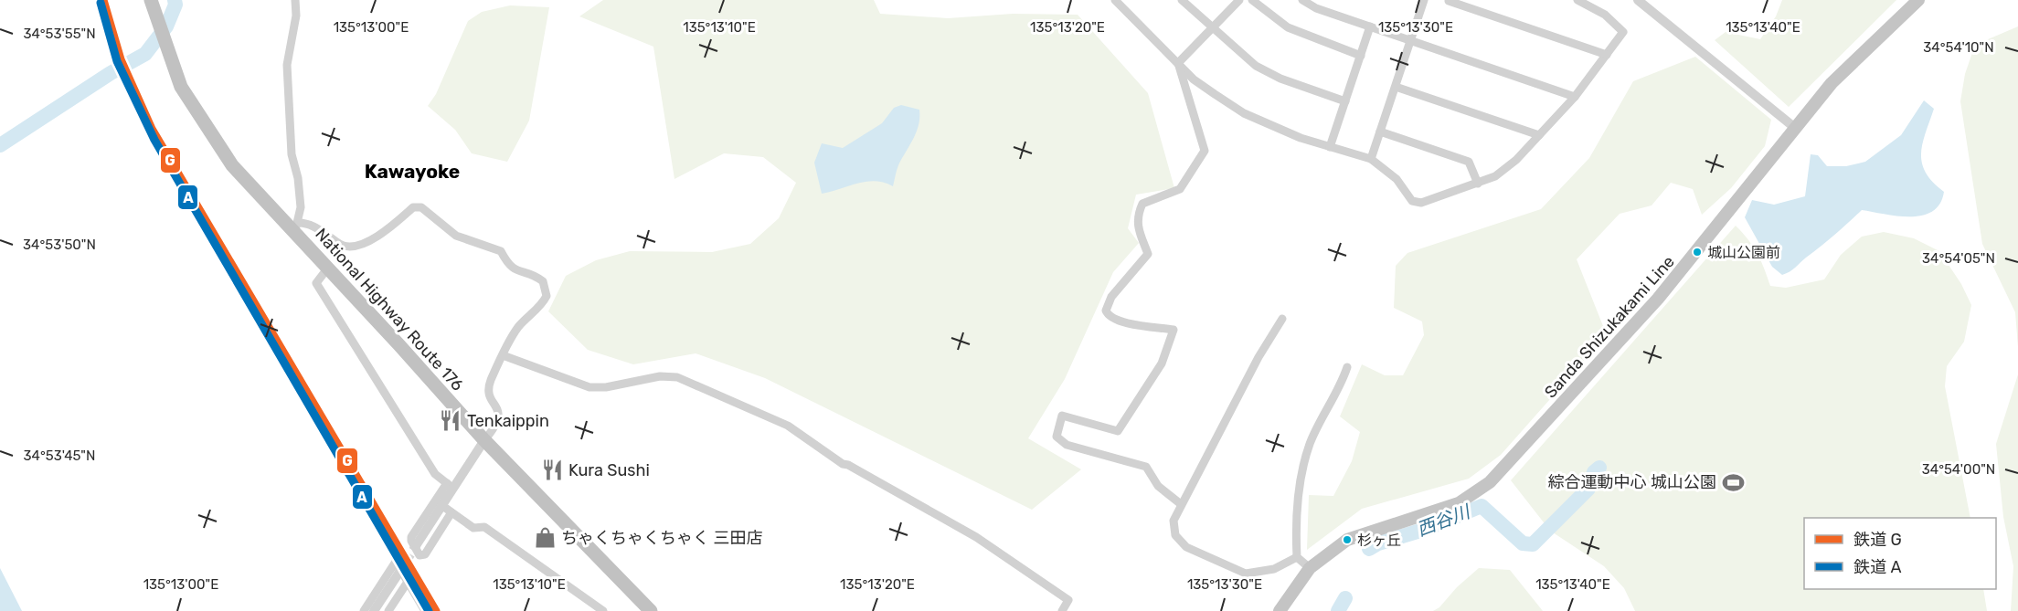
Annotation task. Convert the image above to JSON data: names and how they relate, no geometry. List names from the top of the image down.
{
  "streets": {
    "highway": ["National Highway Route 176"],
    "main road": ["Sanda Shizukakami Line"]
  },
  "districts": ["Kawayoke"],
  "water": ["西谷川"],
  "places": {
    "other": ["城山公園前", "杉ヶ丘"],
    "restaurant": ["Tenkaippin", "Kura Sushi"],
    "sports": ["綜合運動中心 城山公園"],
    "shop": ["ちゃくちゃくちゃく 三田店"]
  },
  "lines": ["rail line G", "rail line A"],
  "legend": ["鉄道 G", "鉄道 A"],
  "coordinates": [
    "135°13'00\"E",
    "135°13'10\"E",
    "135°13'20\"E",
    "135°13'30\"E",
    "135°13'40\"E",
    "34°53'55\"N",
    "34°54'10\"N",
    "34°53'50\"N",
    "34°54'05\"N",
    "34°53'45\"N",
    "34°54'00\"N"
  ]
}
